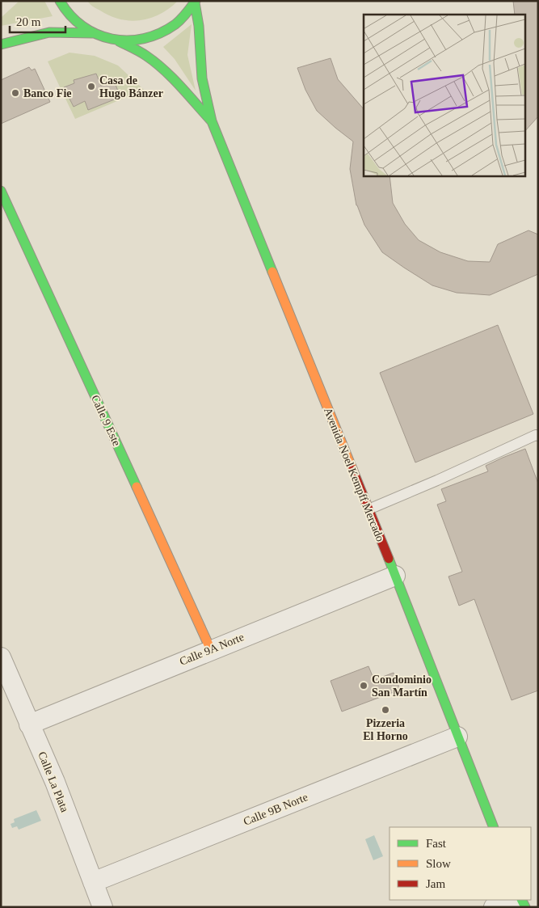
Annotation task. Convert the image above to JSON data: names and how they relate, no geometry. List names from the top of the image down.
{
  "streets": {
    "main road": ["Calle 9 Este", "Avenida Noel Kempff Mercado"],
    "street": ["Calle 9A Norte", "Calle La Plata", "Calle 9B Norte"]
  },
  "crossings": [
    ["Calle 9 Este", "Calle 9A Norte"],
    ["Avenida Noel Kempff Mercado", "Calle 9A Norte"],
    ["Avenida Noel Kempff Mercado", "Calle 9B Norte"],
    ["Calle 9A Norte", "Calle La Plata"],
    ["Calle La Plata", "Calle 9B Norte"]
  ],
  "places": [
    "Casa de Hugo Bánzer",
    "Banco Fie",
    "Condominio San Martín",
    "Pizzeria El Horno"
  ],
  "legend": ["Fast", "Slow", "Jam"],
  "scale_bar": "20 m"
}
